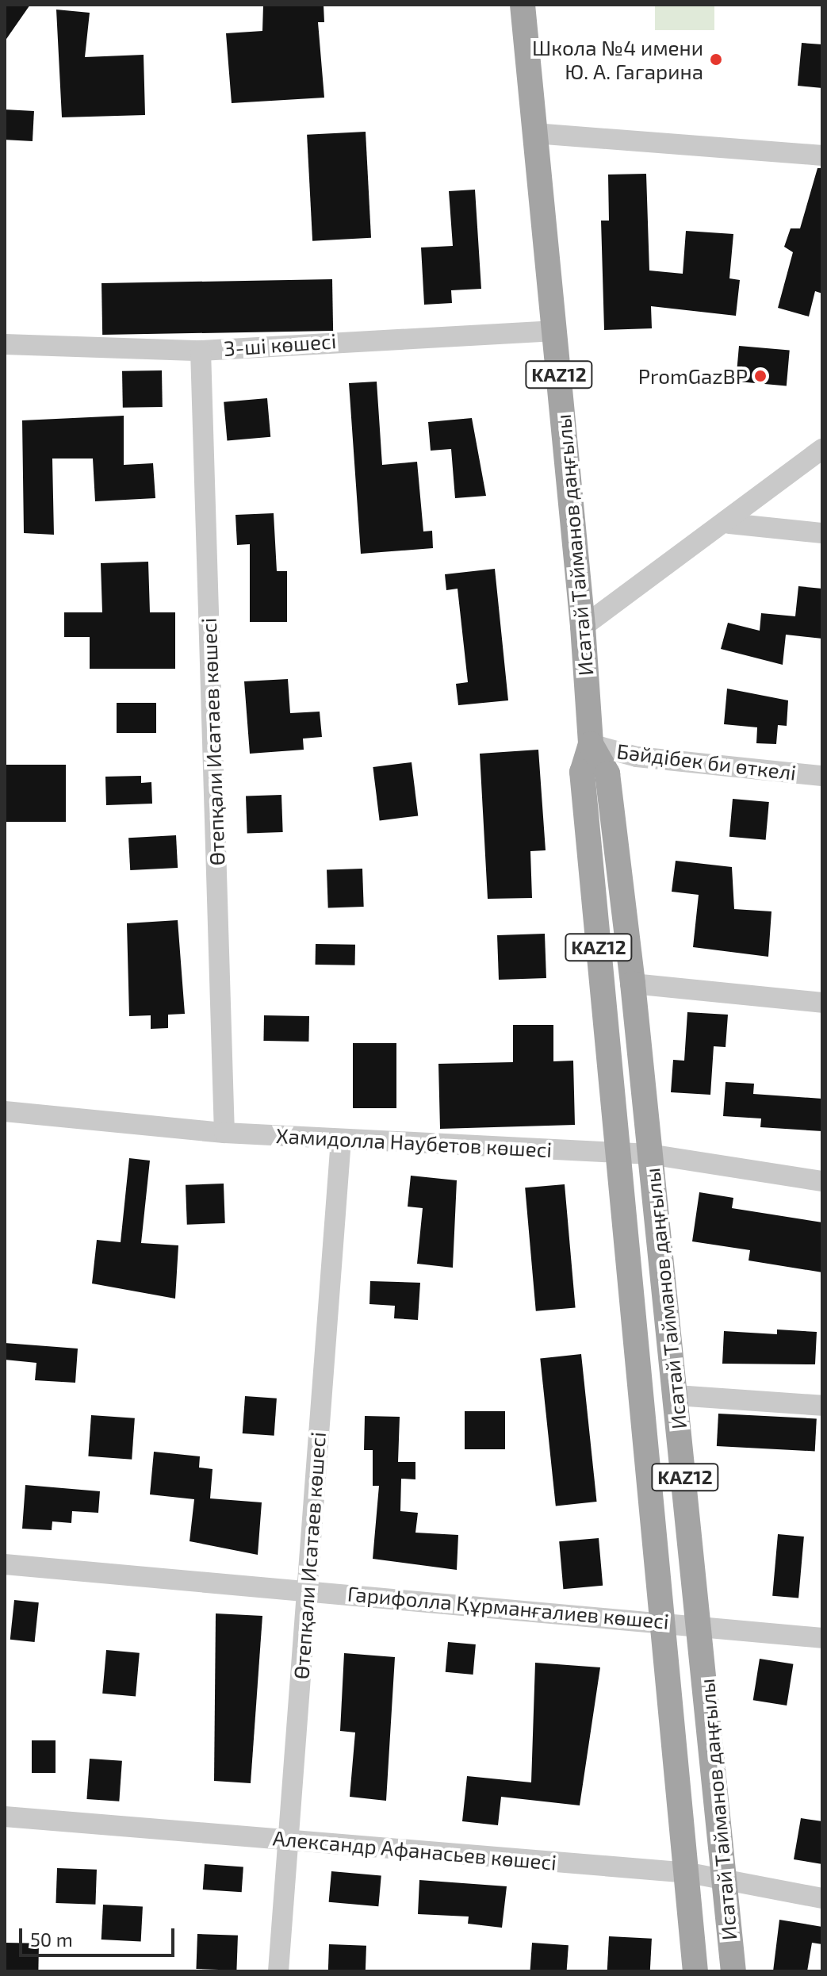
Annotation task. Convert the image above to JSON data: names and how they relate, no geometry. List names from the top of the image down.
{
  "streets": {
    "main road": ["KAZ12", "Исатай Тайманов даңғылы"],
    "street": [
      "3-ші көшесі",
      "Өтепқали Исатаев көшесі",
      "Бәйдібек би өткелі",
      "Хамидолла Наубетов көшесі",
      "Гарифолла Құрманғалиев көшесі",
      "Александр Афанасьев көшесі"
    ]
  },
  "crossings": [
    ["3-ші көшесі", "Исатай Тайманов даңғылы"],
    ["3-ші көшесі", "Өтепқали Исатаев көшесі"],
    ["Исатай Тайманов даңғылы", "Бәйдібек би өткелі"],
    ["Исатай Тайманов даңғылы", "Хамидолла Наубетов көшесі"],
    ["Исатай Тайманов даңғылы", "Гарифолла Құрманғалиев көшесі"],
    ["Исатай Тайманов даңғылы", "Александр Афанасьев көшесі"],
    ["Өтепқали Исатаев көшесі", "Хамидолла Наубетов көшесі"],
    ["Өтепқали Исатаев көшесі", "Гарифолла Құрманғалиев көшесі"],
    ["Өтепқали Исатаев көшесі", "Александр Афанасьев көшесі"]
  ],
  "places": ["Школа №4 имени Ю. А. Гагарина", "PromGazBP"],
  "scale_bar": "50 m"
}
